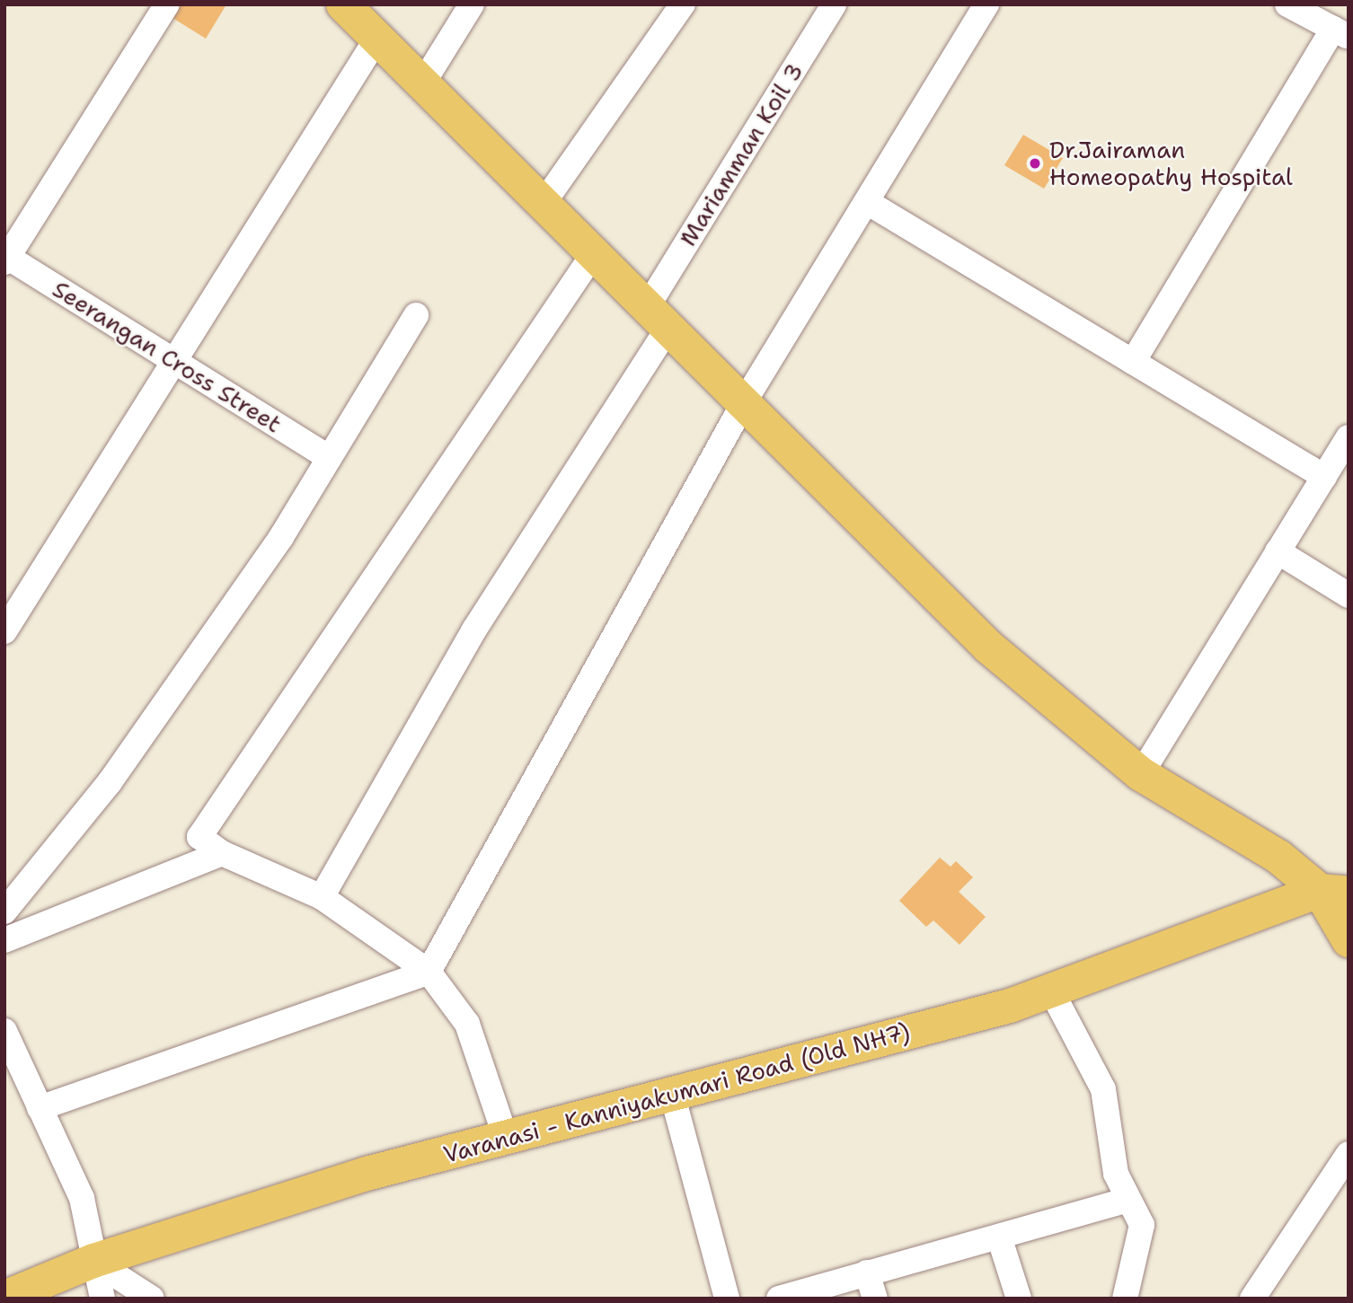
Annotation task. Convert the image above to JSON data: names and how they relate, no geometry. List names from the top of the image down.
{
  "streets": {
    "main road": ["Varanasi - Kanniyakumari Road (Old NH7)"],
    "street": ["Mariamman Koil 3", "Seerangan Cross Street"]
  },
  "places": ["Dr.Jairaman Homeopathy Hospital"]
}
